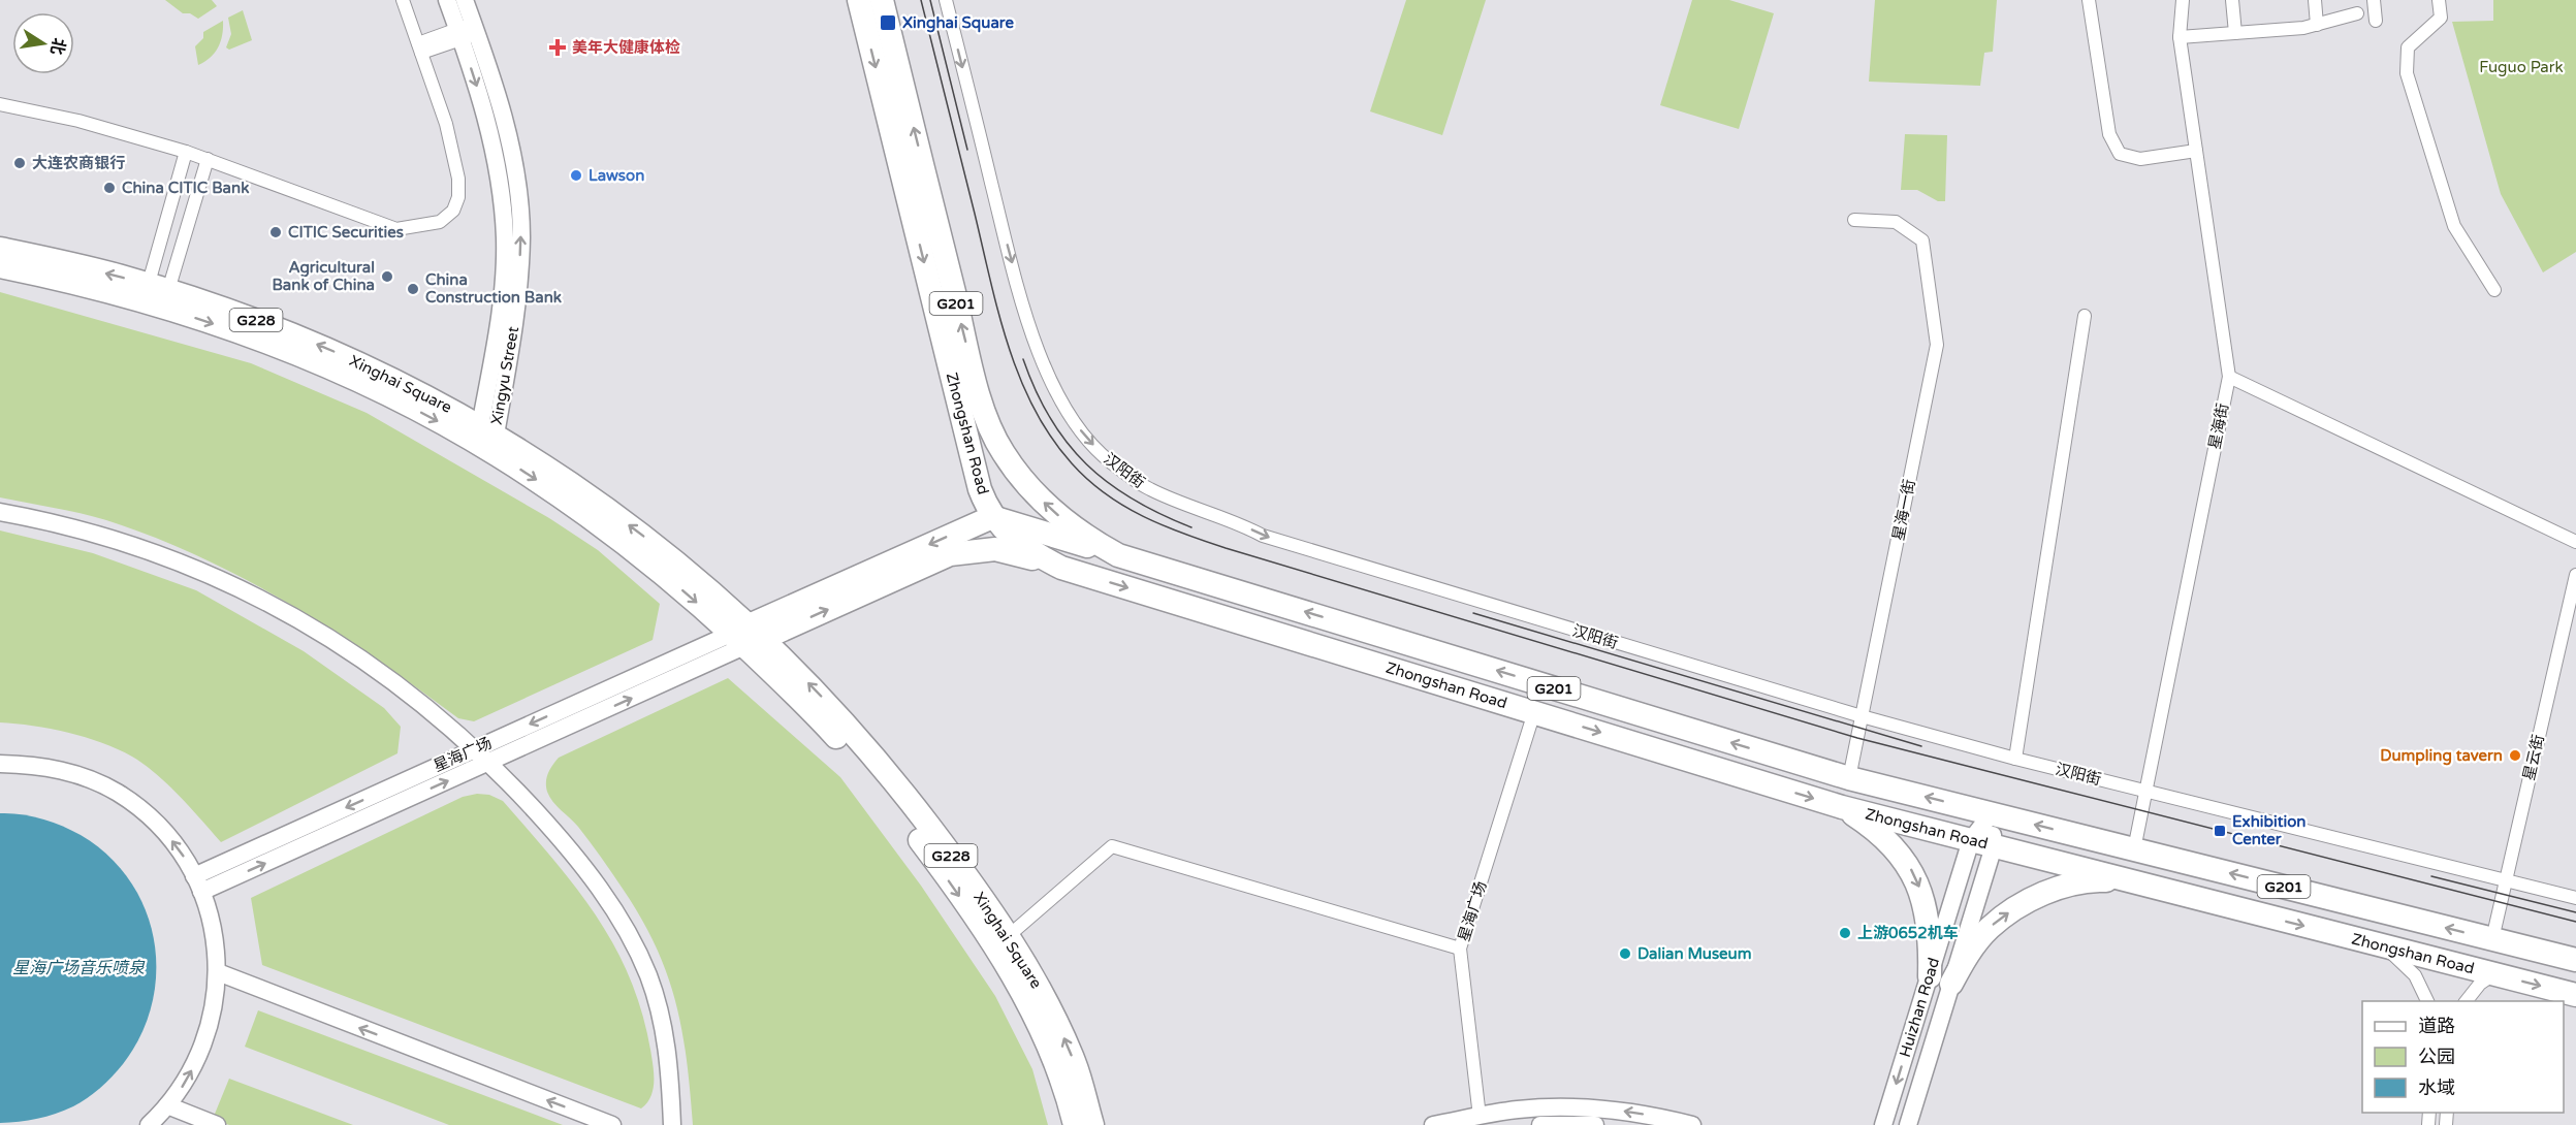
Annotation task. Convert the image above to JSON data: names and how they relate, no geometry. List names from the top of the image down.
{
  "streets": {
    "highway": [
      "G201",
      "G228",
      "Xinghai Square",
      "Zhongshan Road"
    ],
    "street": [
      "Xingyu Street",
      "星海街",
      "汉阳街",
      "星海一街",
      "星海广场",
      "星云街",
      "Huizhan Road"
    ]
  },
  "crossings": [
    ["Xingyu Street", "Xinghai Square"],
    ["Xinghai Square", "星海广场"],
    ["星海街", "Zhongshan Road"],
    ["星海街", "汉阳街"],
    ["Zhongshan Road", "星海一街"],
    ["Zhongshan Road", "星海广场"],
    ["Zhongshan Road", "星云街"],
    ["Zhongshan Road", "Huizhan Road"],
    ["汉阳街", "星海一街"],
    ["汉阳街", "星云街"]
  ],
  "one_way": ["汉阳街"],
  "water": ["星海广场音乐喷泉"],
  "parks": ["Fuguo Park"],
  "places": {
    "transit": ["Xinghai Square", "Exhibition Center"],
    "health": ["美年大健康体检"],
    "other": [
      "大连农商银行",
      "Lawson",
      "China CITIC Bank",
      "CITIC Securities",
      "Agricultural Bank of China",
      "China Construction Bank",
      "Dumpling tavern",
      "上游0652机车",
      "Dalian Museum"
    ]
  },
  "legend": ["道路", "公园", "水域"],
  "north": "right"
}
